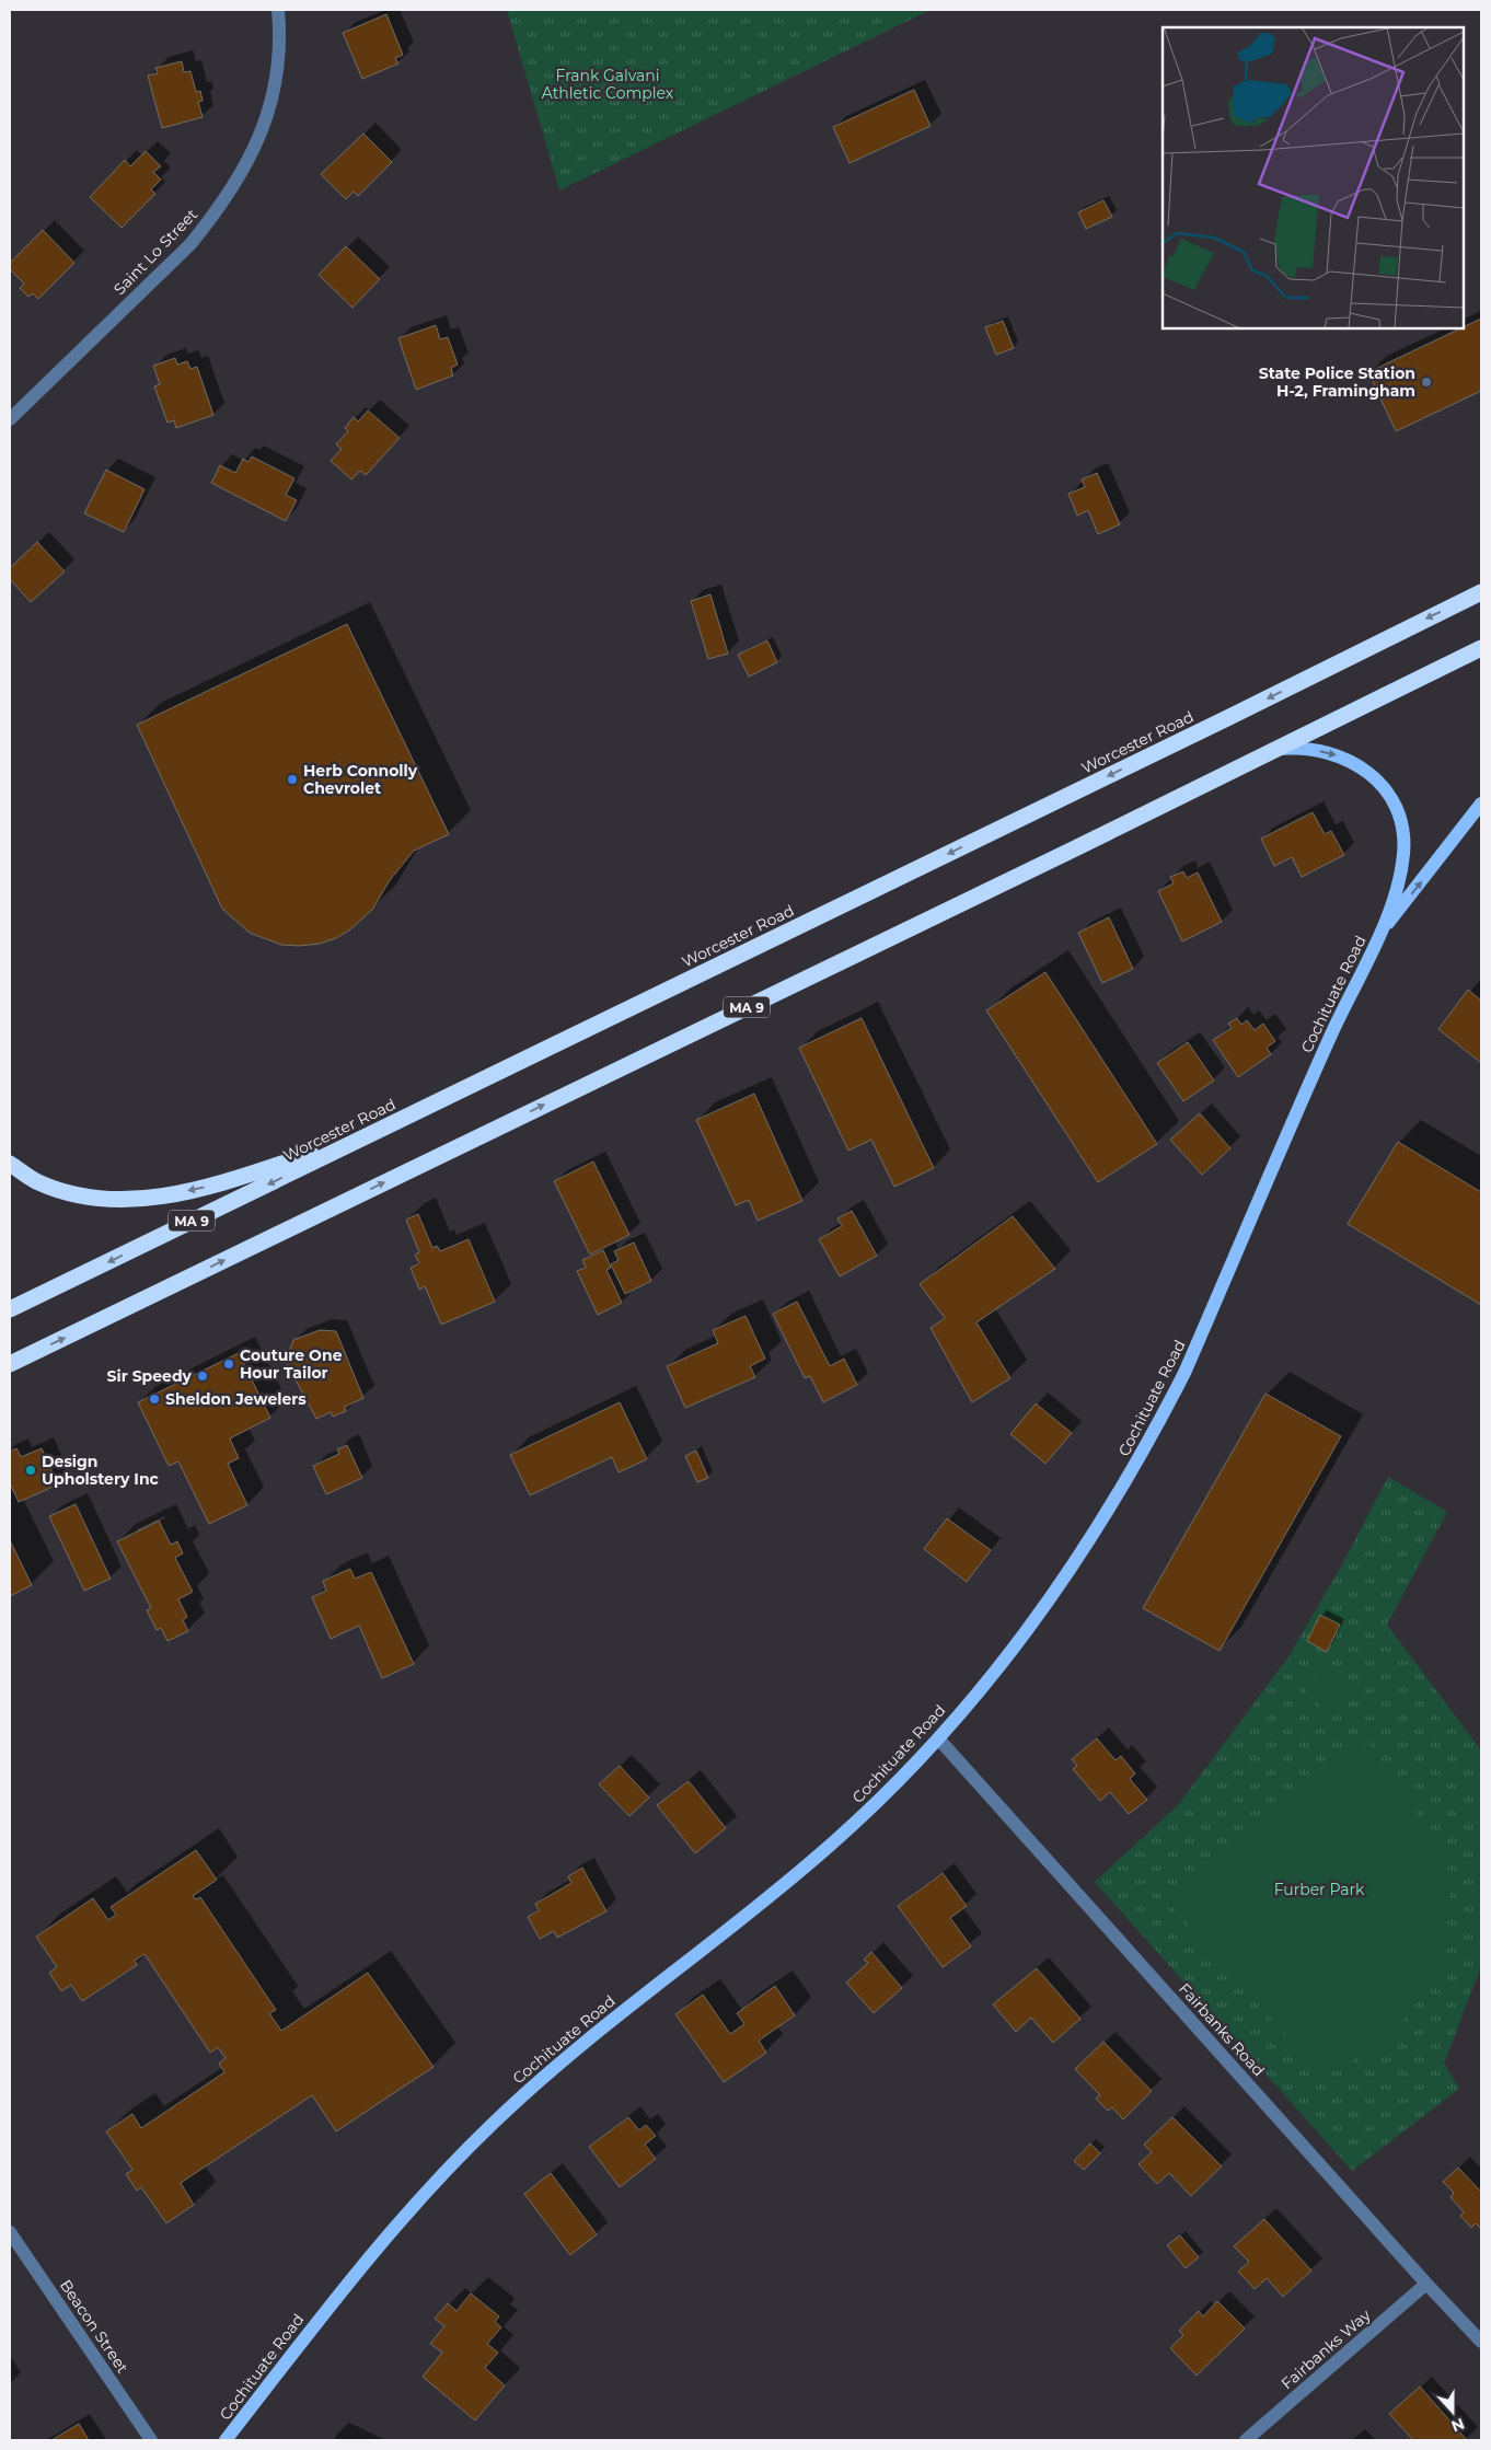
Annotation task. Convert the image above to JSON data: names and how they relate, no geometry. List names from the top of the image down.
{
  "streets": {
    "highway": ["Worcester Road", "MA 9"],
    "main road": ["Cochituate Road"],
    "street": [
      "Saint Lo Street",
      "Fairbanks Road",
      "Beacon Street",
      "Fairbanks Way"
    ]
  },
  "crossings": [
    ["Cochituate Road", "MA 9"],
    ["Cochituate Road", "Fairbanks Road"],
    ["Fairbanks Road", "Fairbanks Way"]
  ],
  "parks": ["Frank Galvani Athletic Complex", "Furber Park"],
  "places": [
    "State Police Station H-2, Framingham",
    "Herb Connolly Chevrolet",
    "Couture One Hour Tailor",
    "Sir Speedy",
    "Sheldon Jewelers",
    "Design Upholstery Inc"
  ],
  "north": "bottom"
}
